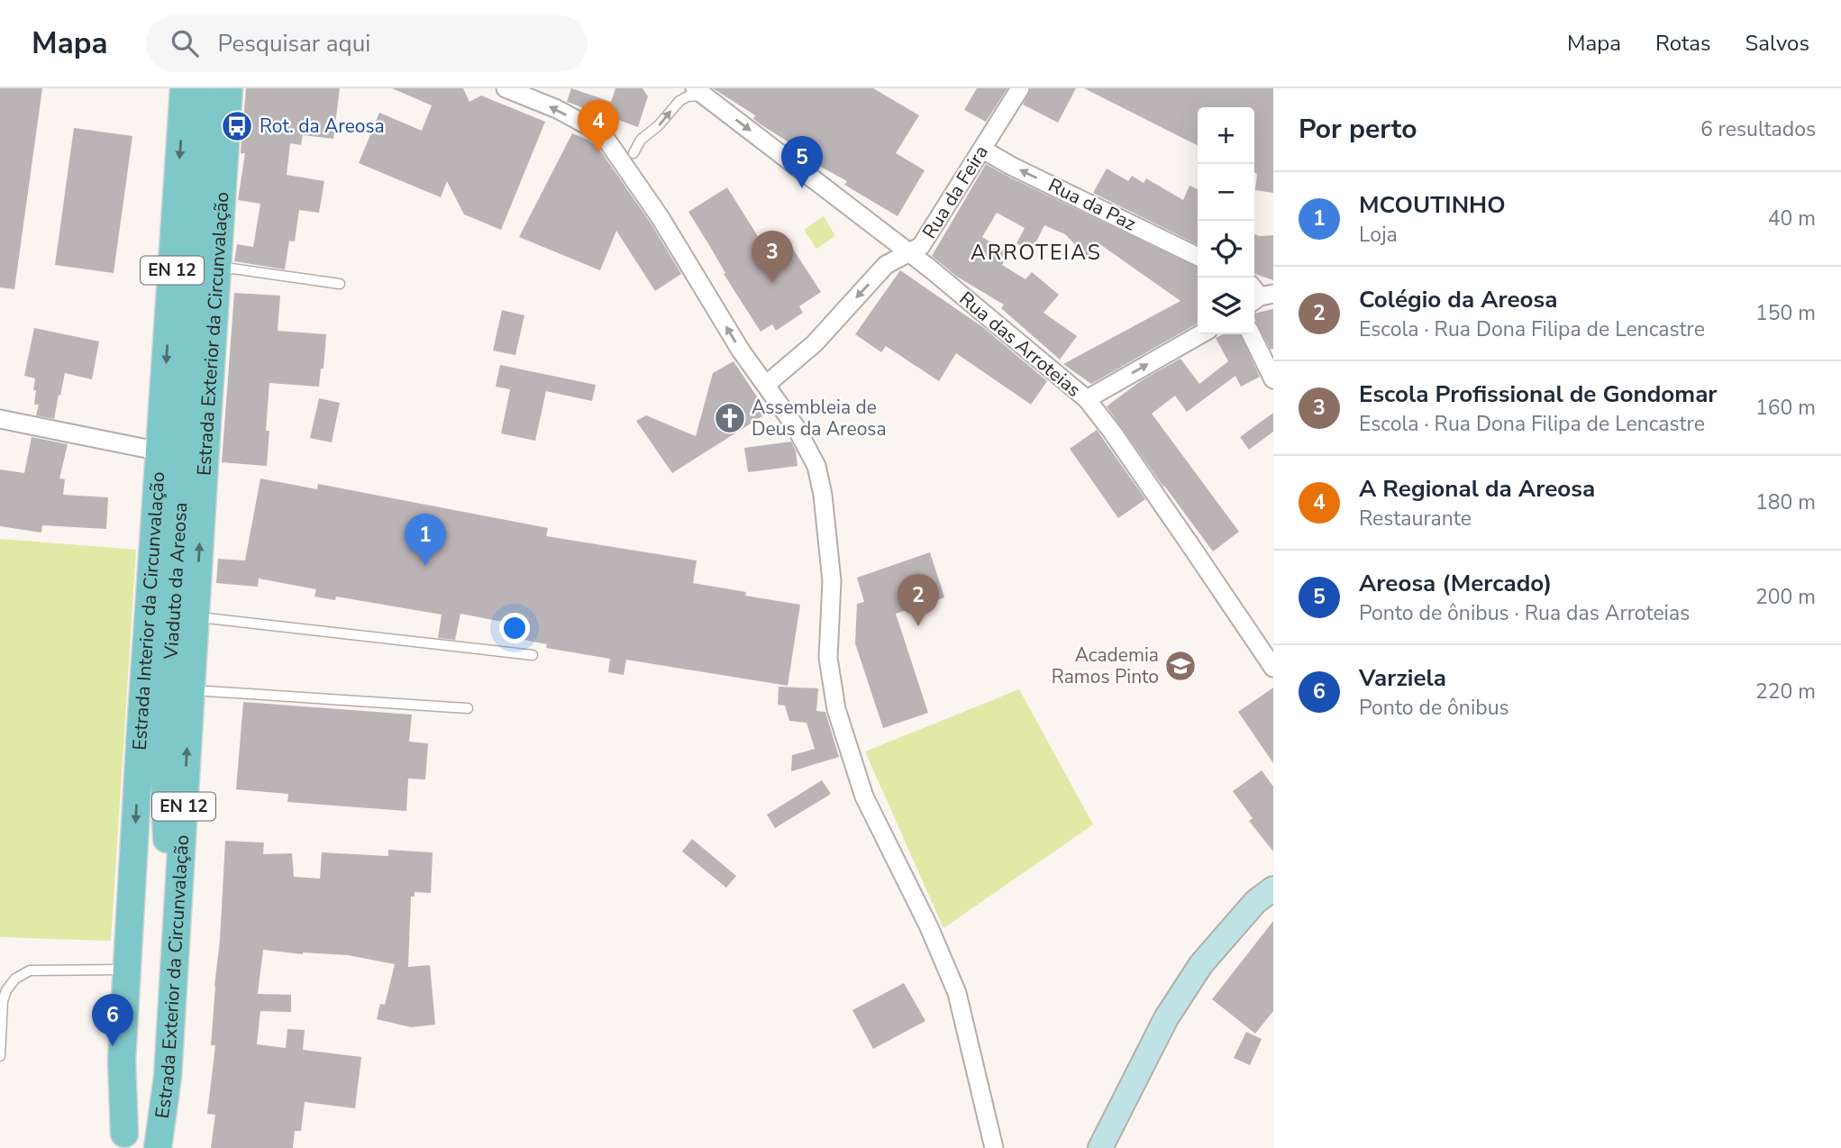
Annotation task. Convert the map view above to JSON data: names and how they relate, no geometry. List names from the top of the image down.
{
  "streets": {
    "main road": [
      "EN 12",
      "Estrada Exterior da Circunvalação",
      "Viaduto da Areosa",
      "Estrada Interior da Circunvalação"
    ],
    "street": ["Rua da Feira", "Rua da Paz", "Rua das Arroteias"]
  },
  "crossings": [
    ["Rua da Feira", "Rua da Paz"],
    ["Rua da Feira", "Rua das Arroteias"],
    ["Estrada Exterior da Circunvalação", "Viaduto da Areosa"],
    ["Estrada Exterior da Circunvalação", "Estrada Interior da Circunvalação"],
    ["Viaduto da Areosa", "Estrada Interior da Circunvalação"]
  ],
  "one_way": ["Rua da Feira", "Rua da Paz", "Estrada Interior da Circunvalação"],
  "districts": ["ARROTEIAS"],
  "places": {
    "bus stop": ["Rot. da Areosa"],
    "church": ["Assembleia de Deus da Areosa"],
    "school or university": ["Academia Ramos Pinto"]
  },
  "page": {
    "header": "Mapa",
    "search": "Pesquisar aqui",
    "nav": ["Mapa", "Rotas", "Salvos"],
    "heading": ["Por perto", "6 resultados"],
    "pins": [
      "4",
      "5",
      "3",
      "1",
      "2",
      "6"
    ],
    "map_buttons": ["+", "−"],
    "list": [
      {
        "mark": "1",
        "name": "MCOUTINHO",
        "note": "Loja",
        "value": "40 m"
      },
      {
        "mark": "2",
        "name": "Colégio da Areosa",
        "note": "Escola · Rua Dona Filipa de Lencastre",
        "value": "150 m"
      },
      {
        "mark": "3",
        "name": "Escola Profissional de Gondomar",
        "note": "Escola · Rua Dona Filipa de Lencastre",
        "value": "160 m"
      },
      {
        "mark": "4",
        "name": "A Regional da Areosa",
        "note": "Restaurante",
        "value": "180 m"
      },
      {
        "mark": "5",
        "name": "Areosa (Mercado)",
        "note": "Ponto de ônibus · Rua das Arroteias",
        "value": "200 m"
      },
      {
        "mark": "6",
        "name": "Varziela",
        "note": "Ponto de ônibus",
        "value": "220 m"
      }
    ]
  }
}
